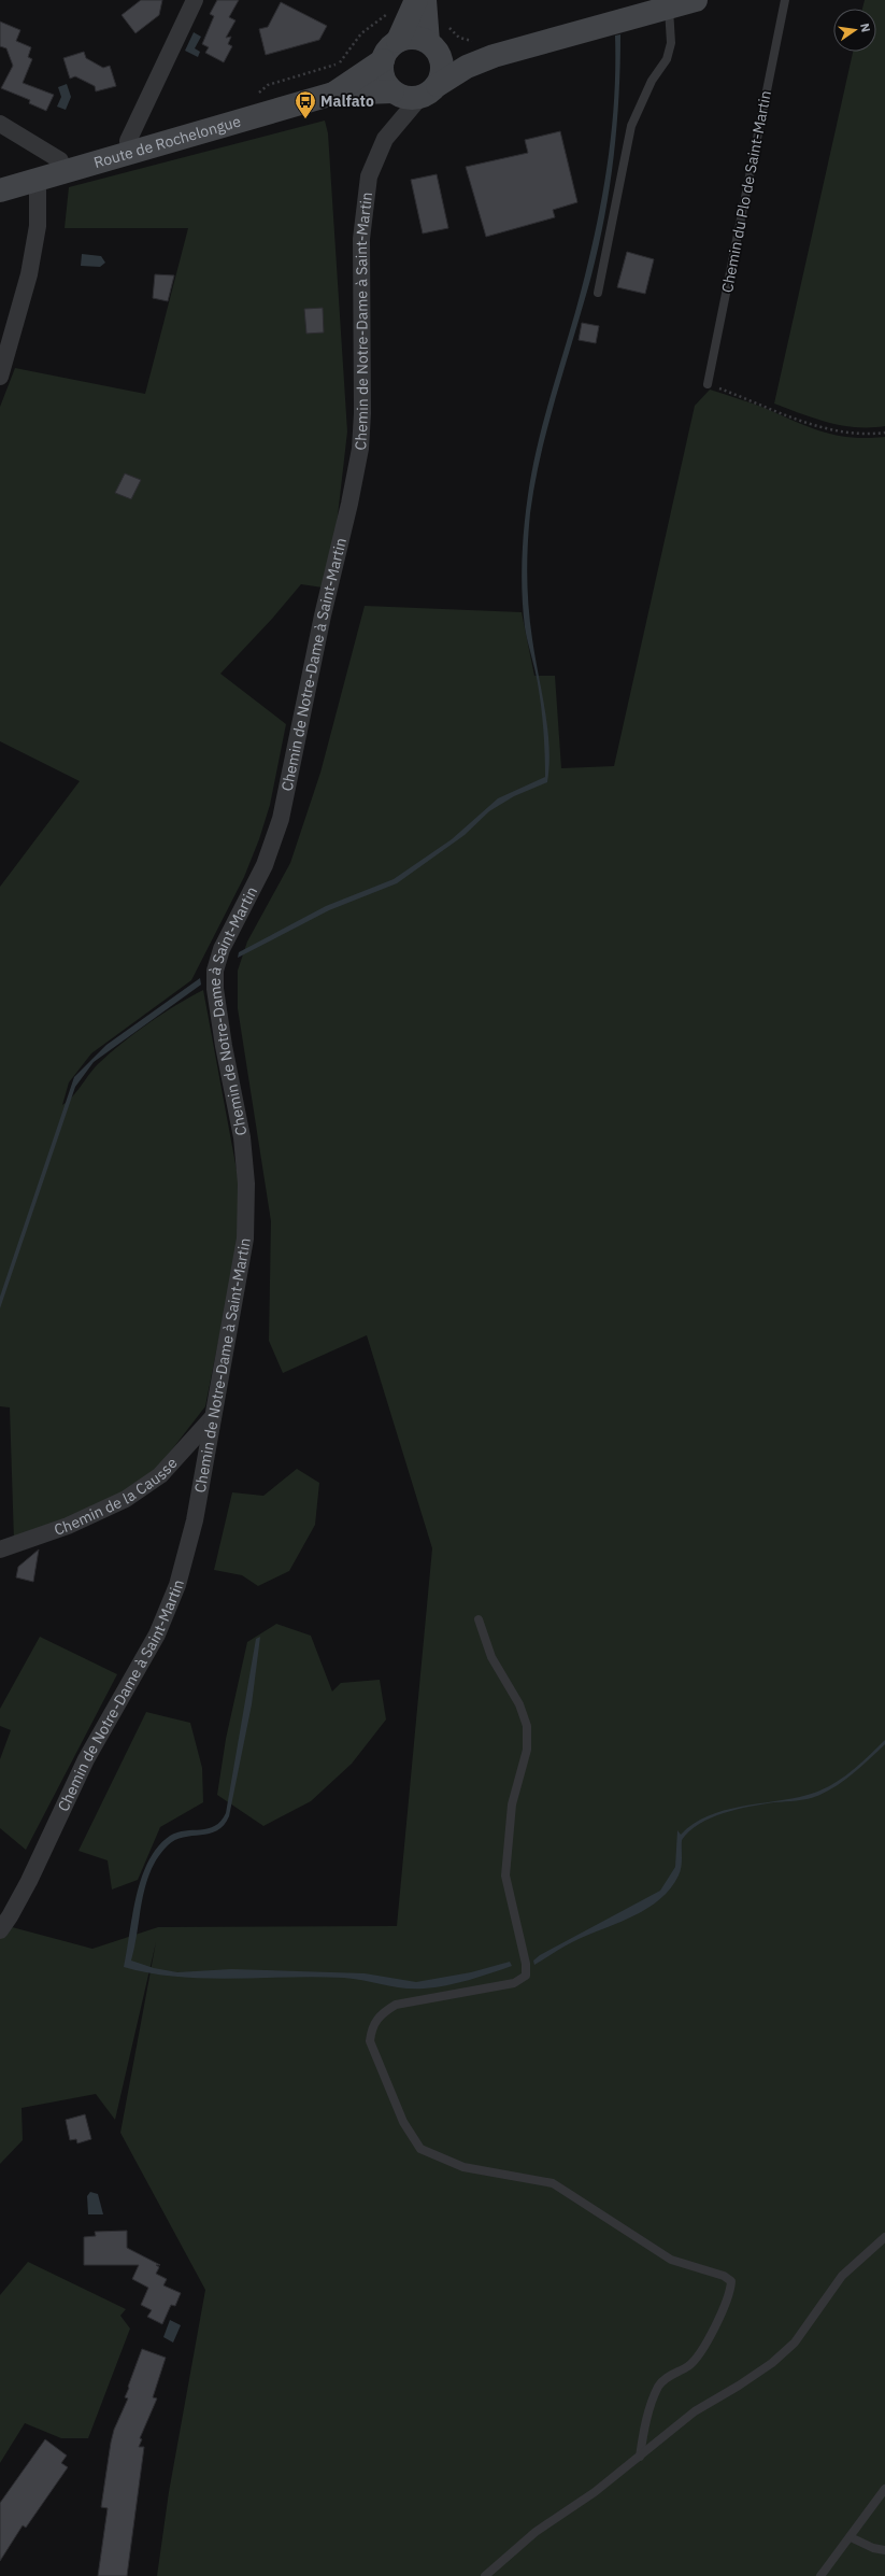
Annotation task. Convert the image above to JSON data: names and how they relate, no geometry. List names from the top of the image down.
{
  "streets": {
    "main road": ["Route de Rochelongue"],
    "street": ["Chemin de Notre-Dame à Saint-Martin", "Chemin de la Causse"],
    "lane": ["Chemin du Plo de Saint-Martin"]
  },
  "crossings": [
    ["Route de Rochelongue", "Chemin de Notre-Dame à Saint-Martin"],
    ["Chemin de Notre-Dame à Saint-Martin", "Chemin de la Causse"]
  ],
  "places": {
    "bus stop": ["Malfato"]
  },
  "north": "right"
}
